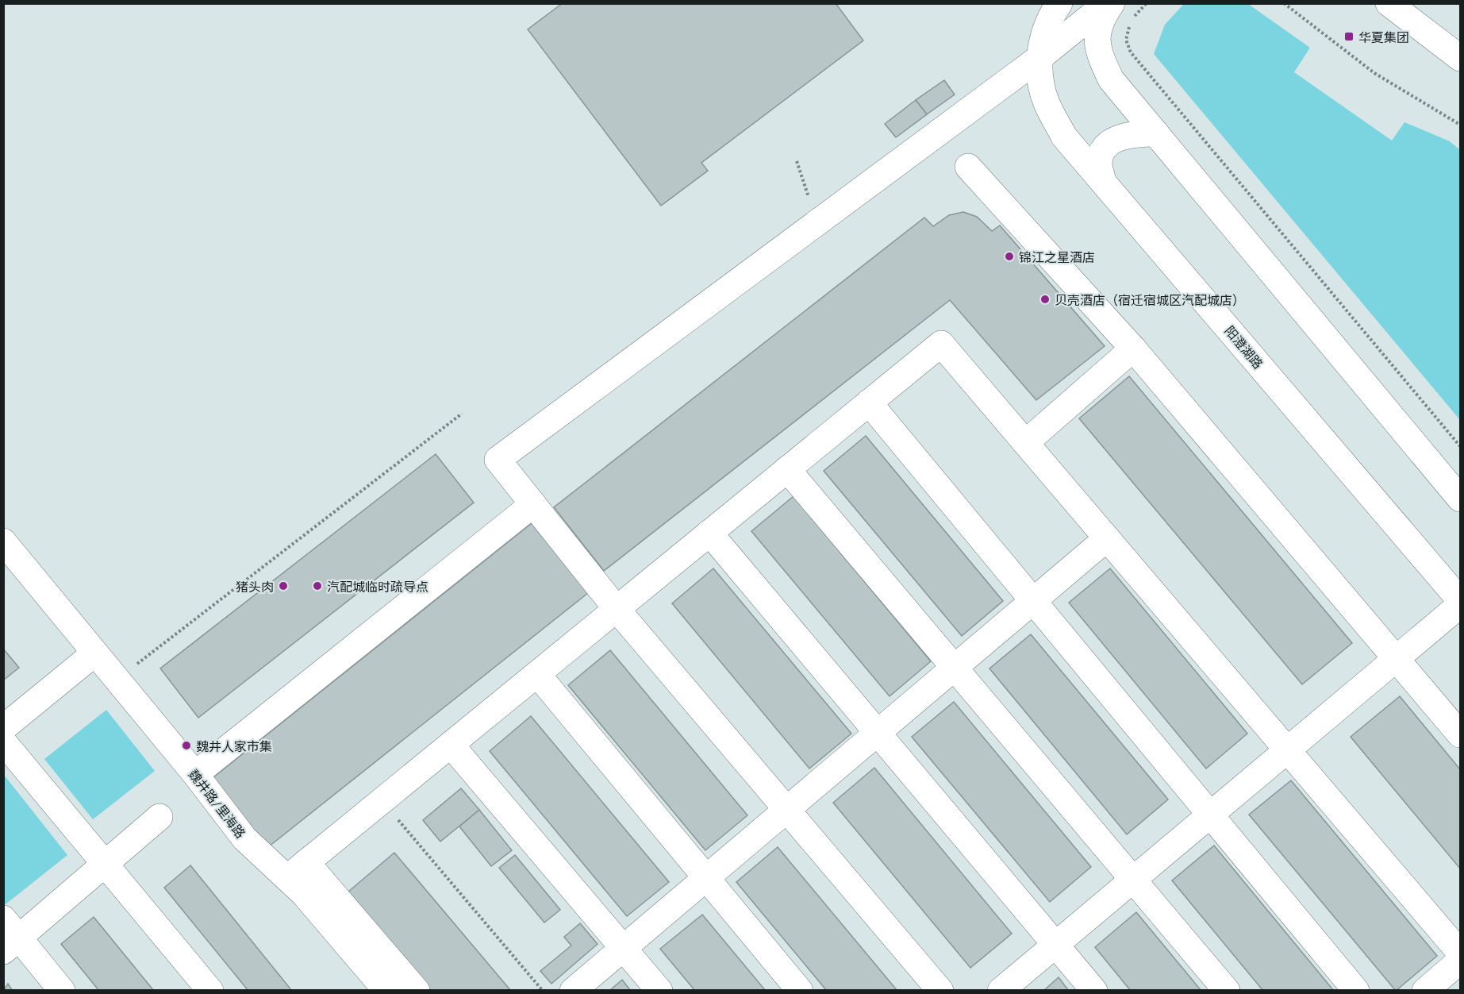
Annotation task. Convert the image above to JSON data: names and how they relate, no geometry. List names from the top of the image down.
{
  "streets": {
    "street": ["阳澄湖路", "魏井路/里海路"]
  },
  "places": {
    "transit": ["华夏集团"],
    "other": [
      "锦江之星酒店",
      "贝壳酒店（宿迁宿城区汽配城店）",
      "猪头肉",
      "汽配城临时疏导点",
      "魏井人家市集"
    ]
  }
}
